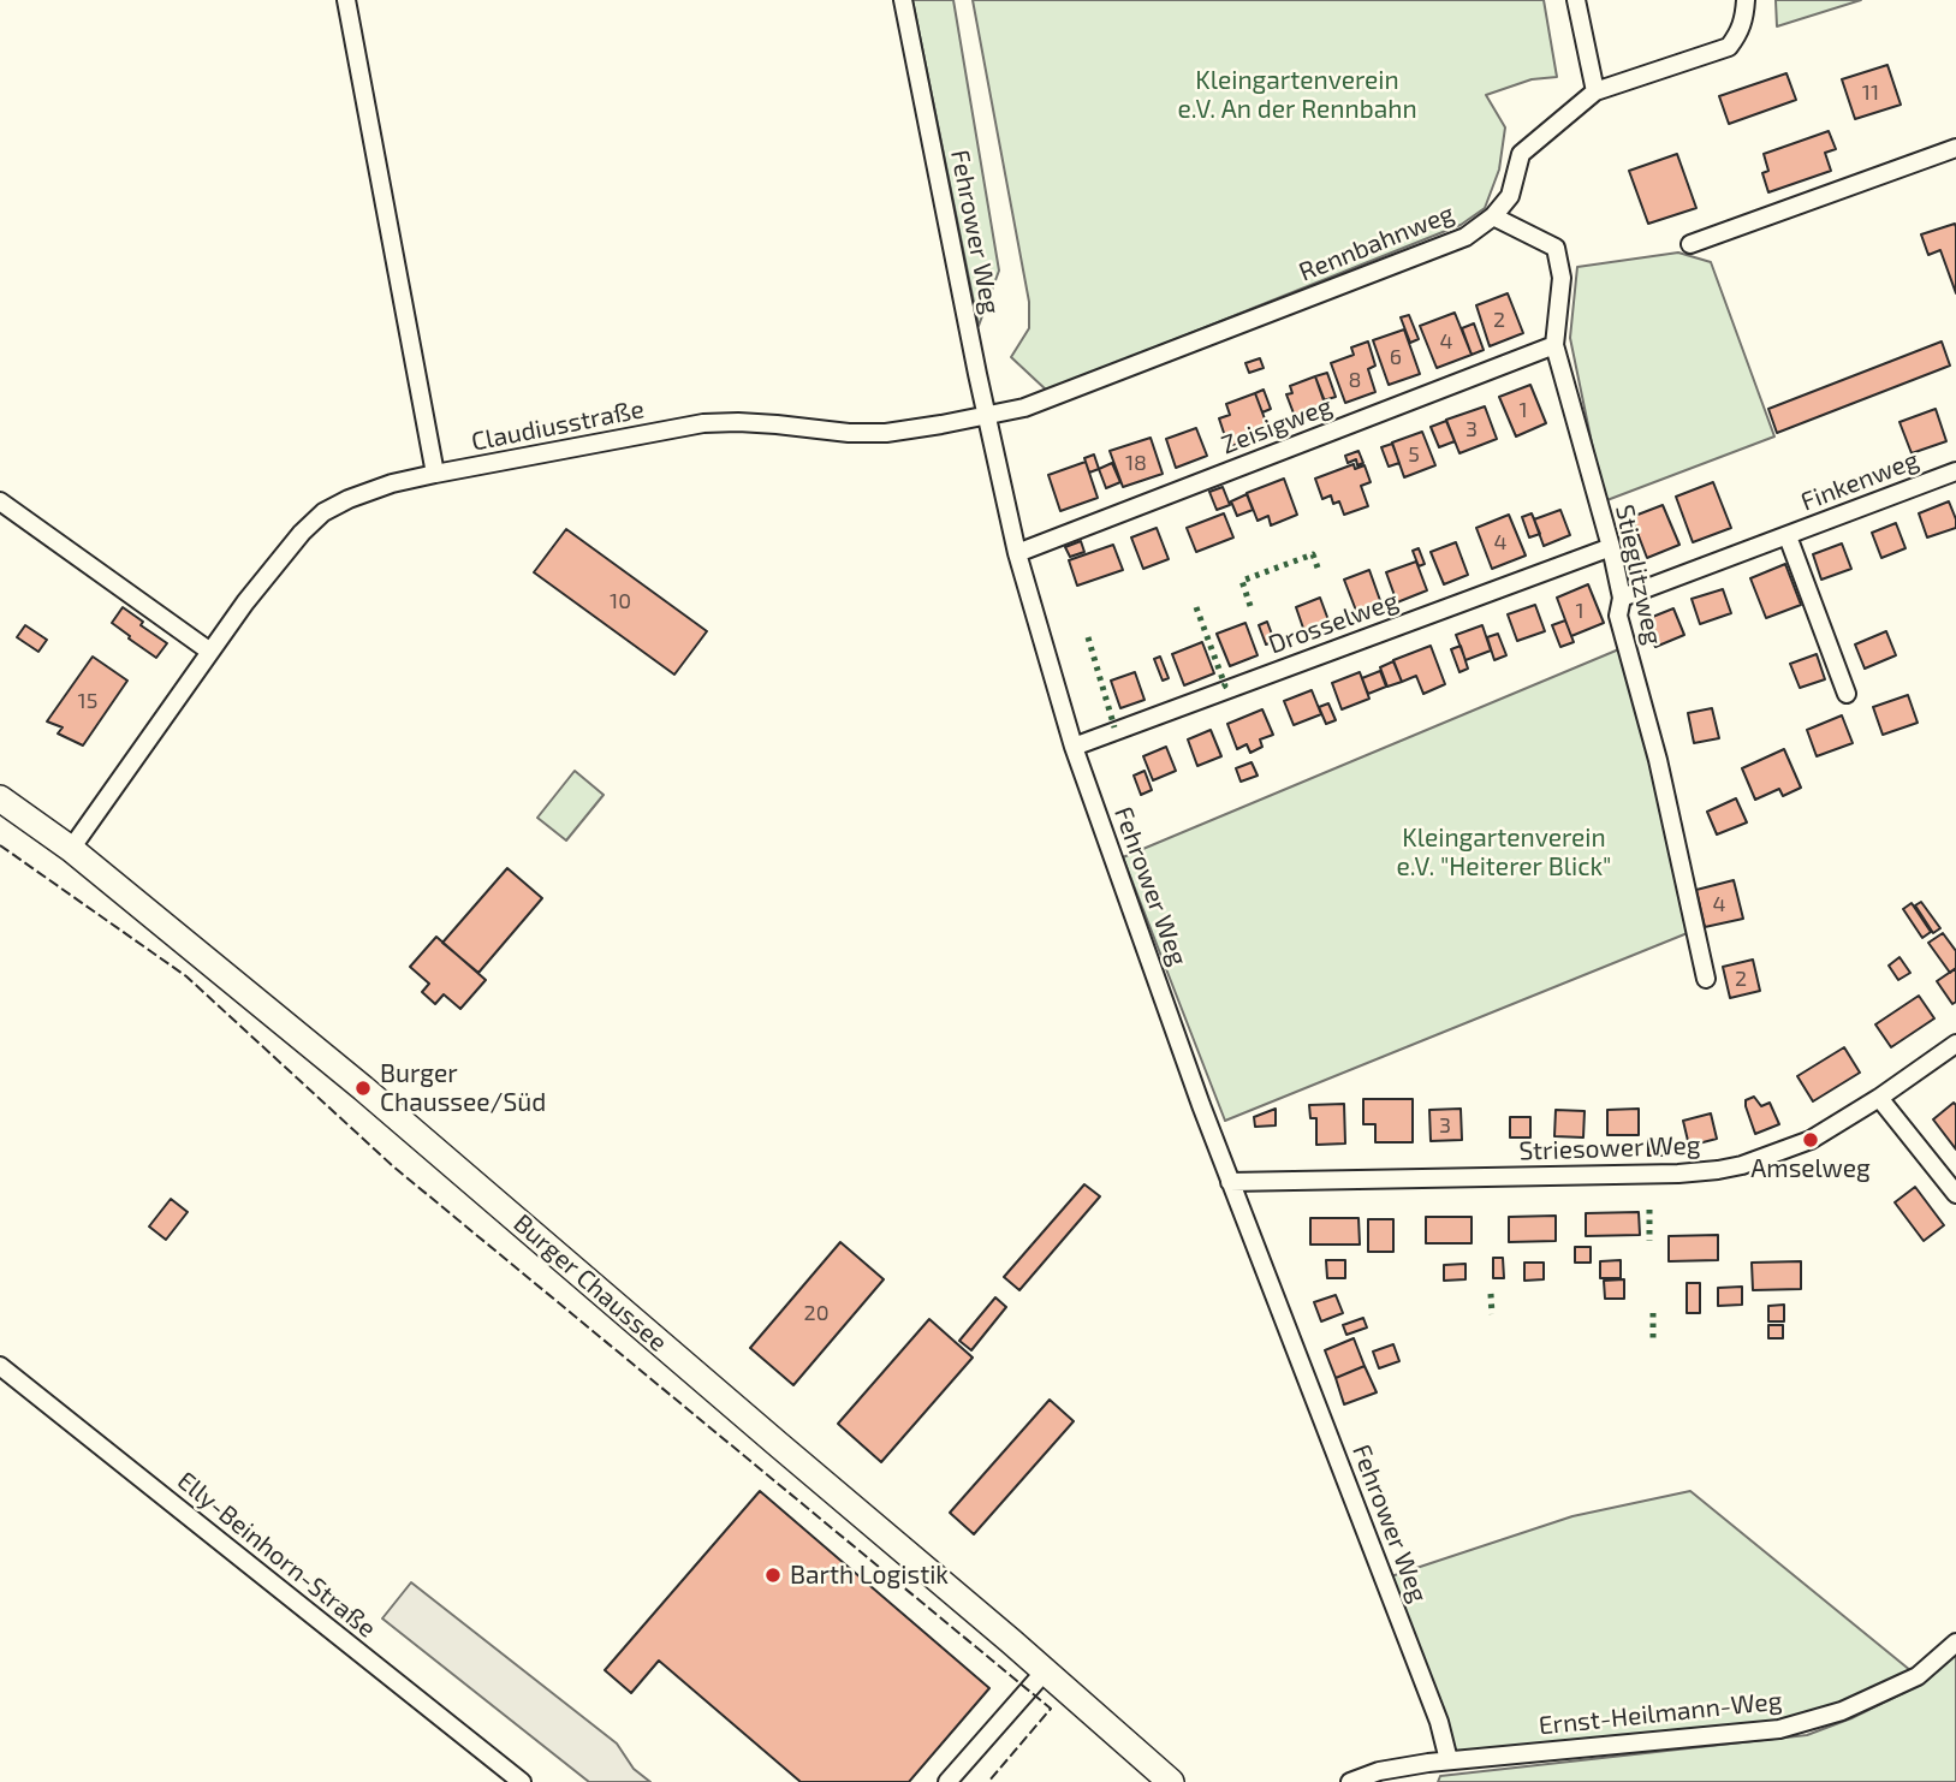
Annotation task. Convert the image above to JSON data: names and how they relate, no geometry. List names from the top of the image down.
{
  "streets": {
    "main road": ["Burger Chaussee"],
    "street": [
      "Fehrower Weg",
      "Rennbahnweg",
      "Claudiusstraße",
      "Zeisigweg",
      "Finkenweg",
      "Stieglitzweg",
      "Drosselweg",
      "Striesower Weg",
      "Elly-Beinhorn-Straße",
      "Ernst-Heilmann-Weg"
    ]
  },
  "crossings": [
    ["Fehrower Weg", "Rennbahnweg"],
    ["Fehrower Weg", "Claudiusstraße"],
    ["Fehrower Weg", "Zeisigweg"],
    ["Fehrower Weg", "Drosselweg"],
    ["Fehrower Weg", "Striesower Weg"],
    ["Fehrower Weg", "Ernst-Heilmann-Weg"],
    ["Rennbahnweg", "Claudiusstraße"],
    ["Rennbahnweg", "Stieglitzweg"],
    ["Claudiusstraße", "Burger Chaussee"],
    ["Zeisigweg", "Stieglitzweg"],
    ["Finkenweg", "Stieglitzweg"],
    ["Stieglitzweg", "Drosselweg"]
  ],
  "parks": ["Kleingartenverein e.V. An der Rennbahn", "Kleingartenverein e.V. \"Heiterer Blick\""],
  "places": ["Burger Chaussee/Süd", "Amselweg", "Barth Logistik"],
  "house_numbers": [
    "11",
    "2",
    "4",
    "6",
    "8",
    "1",
    "3",
    "5",
    "18",
    "4",
    "10",
    "1",
    "15",
    "4",
    "2",
    "3",
    "20"
  ]
}
